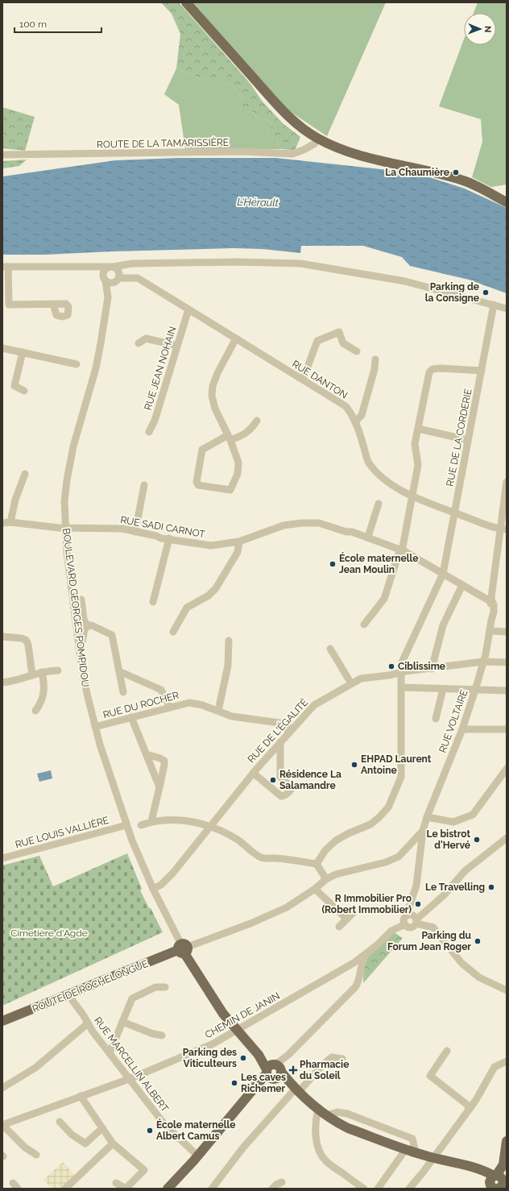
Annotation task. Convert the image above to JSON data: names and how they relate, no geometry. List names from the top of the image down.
{
  "streets": {
    "main road": ["BOULEVARD GEORGES POMPIDOU", "ROUTE DE ROCHELONGUE"],
    "street": [
      "ROUTE DE LA TAMARISSIÈRE",
      "RUE JEAN NOHAIN",
      "RUE DANTON",
      "RUE DE LA CORDERIE",
      "RUE SADI CARNOT",
      "RUE DU ROCHER",
      "RUE VOLTAIRE",
      "RUE DE L'ÉGALITÉ",
      "RUE LOUIS VALLIÈRE",
      "CHEMIN DE JANIN",
      "RUE MARCELLIN ALBERT"
    ]
  },
  "crossings": [
    ["RUE JEAN NOHAIN", "RUE DANTON"],
    ["RUE DANTON", "RUE DE LA CORDERIE"],
    ["RUE DANTON", "BOULEVARD GEORGES POMPIDOU"],
    ["RUE DANTON", "RUE VOLTAIRE"],
    ["RUE DE LA CORDERIE", "RUE SADI CARNOT"],
    ["RUE DE LA CORDERIE", "RUE DE L'ÉGALITÉ"],
    ["RUE SADI CARNOT", "BOULEVARD GEORGES POMPIDOU"],
    ["RUE SADI CARNOT", "RUE VOLTAIRE"],
    ["BOULEVARD GEORGES POMPIDOU", "RUE DU ROCHER"],
    ["BOULEVARD GEORGES POMPIDOU", "RUE DE L'ÉGALITÉ"],
    ["BOULEVARD GEORGES POMPIDOU", "RUE LOUIS VALLIÈRE"],
    ["BOULEVARD GEORGES POMPIDOU", "ROUTE DE ROCHELONGUE"],
    ["BOULEVARD GEORGES POMPIDOU", "CHEMIN DE JANIN"],
    ["RUE DU ROCHER", "RUE DE L'ÉGALITÉ"],
    ["RUE VOLTAIRE", "RUE DE L'ÉGALITÉ"],
    ["RUE VOLTAIRE", "ROUTE DE ROCHELONGUE"],
    ["RUE VOLTAIRE", "CHEMIN DE JANIN"],
    ["ROUTE DE ROCHELONGUE", "RUE MARCELLIN ALBERT"],
    ["CHEMIN DE JANIN", "RUE MARCELLIN ALBERT"]
  ],
  "water": ["L'Hérault"],
  "parks": ["Cimetière d'Agde"],
  "places": {
    "other": [
      "La Chaumière",
      "Parking de la Consigne",
      "École maternelle Jean Moulin",
      "Ciblissime",
      "EHPAD Laurent Antoine",
      "Résidence La Salamandre",
      "Le bistrot d'Hervé",
      "Le Travelling",
      "R Immobilier Pro (Robert Immobilier)",
      "Parking du Forum Jean Roger",
      "Parking des Viticulteurs",
      "Les caves Richemer",
      "École maternelle Albert Camus"
    ],
    "health": ["Pharmacie du Soleil"]
  },
  "scale_bar": "100 m",
  "north": "right"
}
